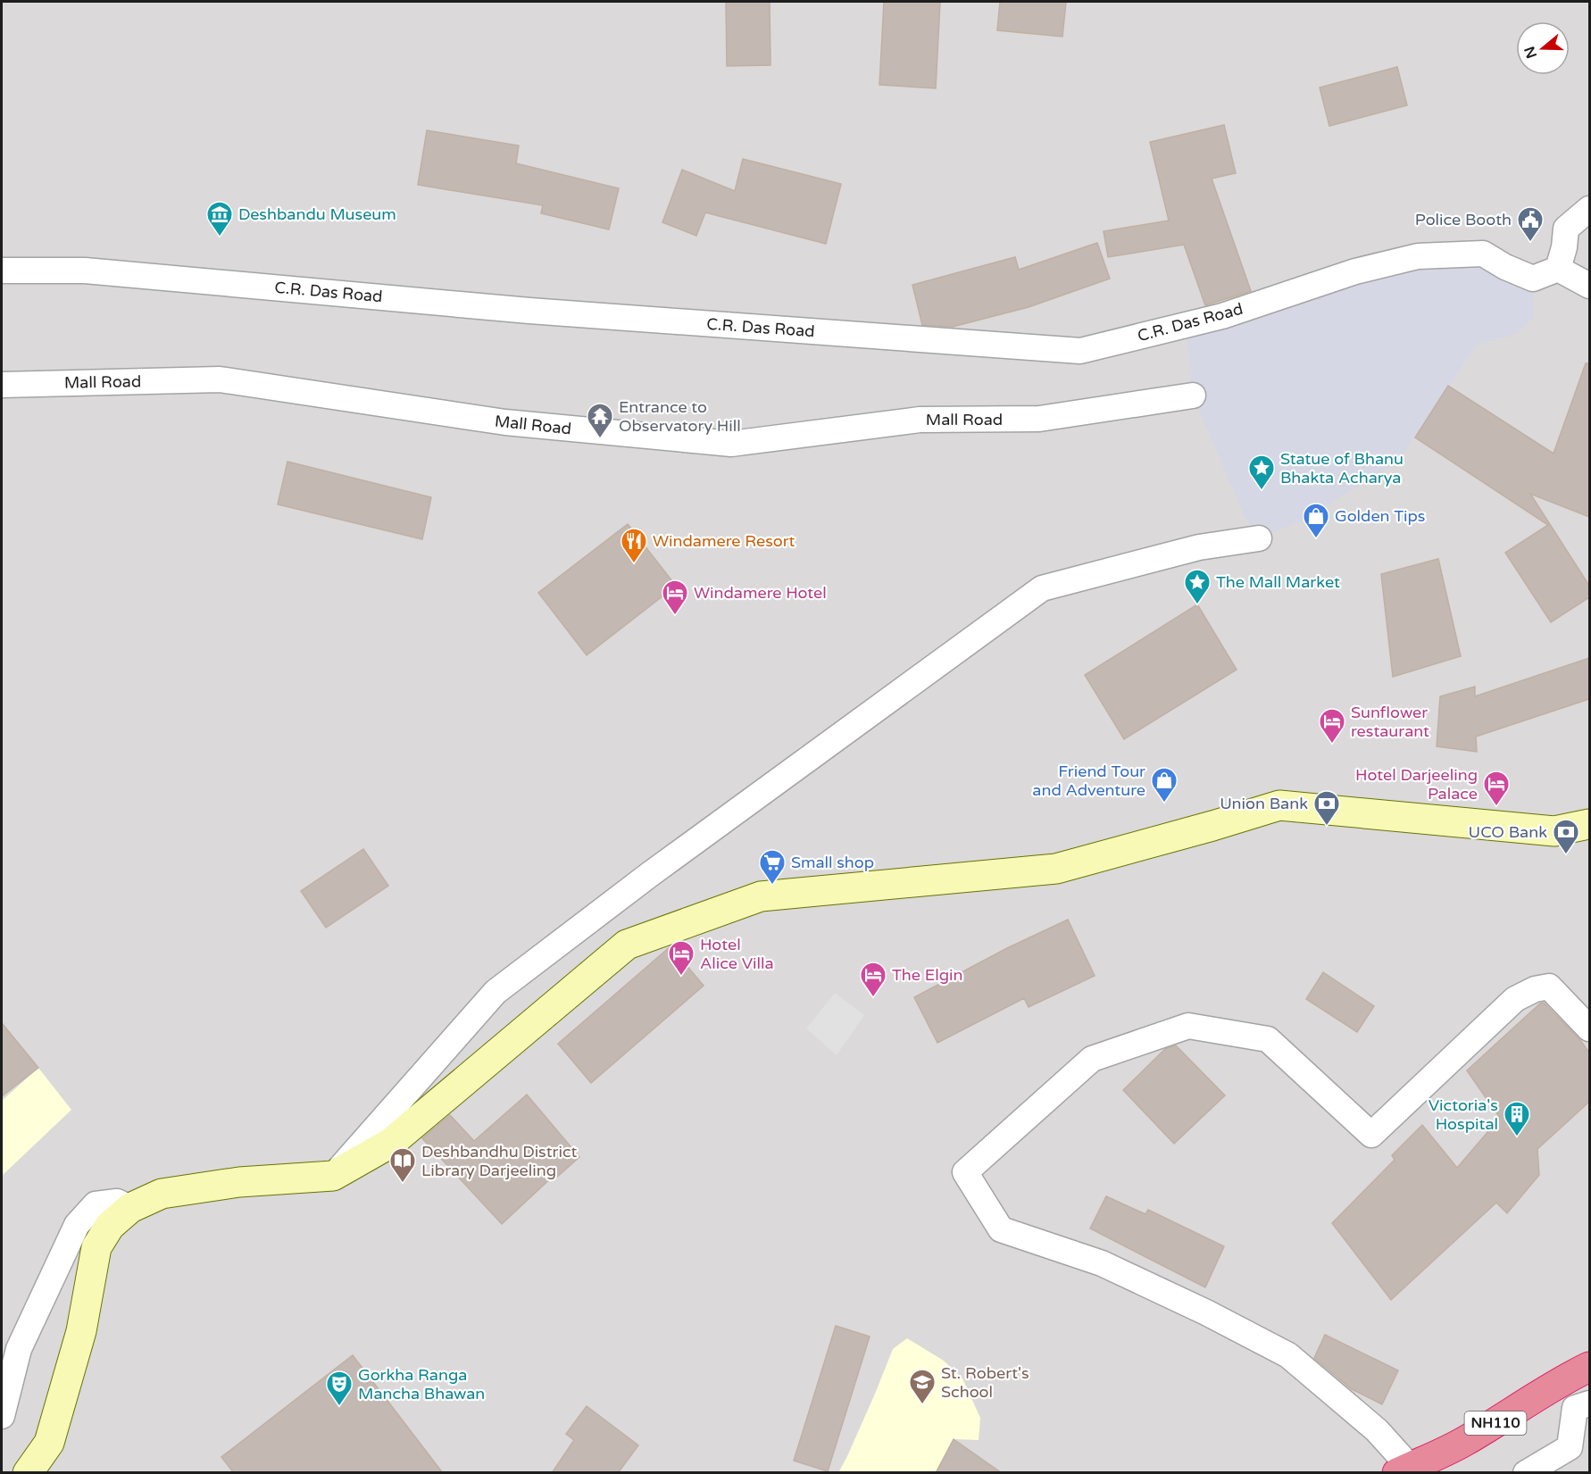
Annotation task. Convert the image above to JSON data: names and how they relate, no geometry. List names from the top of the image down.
{
  "streets": {
    "highway": ["NH110"],
    "street": ["C.R. Das Road", "Mall Road"]
  },
  "places": {
    "museum": ["Deshbandu Museum"],
    "public building": ["Police Booth"],
    "temple": ["Entrance to Observatory Hill"],
    "place": ["Statue of Bhanu Bhakta Acharya", "The Mall Market"],
    "shop": ["Golden Tips", "Friend Tour and Adventure"],
    "restaurant": ["Windamere Resort"],
    "hotel": [
      "Windamere Hotel",
      "Sunflower restaurant",
      "Hotel Darjeeling Palace",
      "Hotel Alice Villa",
      "The Elgin"
    ],
    "bank": ["Union Bank", "UCO Bank"],
    "supermarket": ["Small shop"],
    "building": ["Victoria's Hospital"],
    "library": ["Deshbandhu District Library Darjeeling"],
    "school or university": ["St. Robert's School"],
    "theatre": ["Gorkha Ranga Mancha Bhawan"]
  },
  "north": "left"
}
